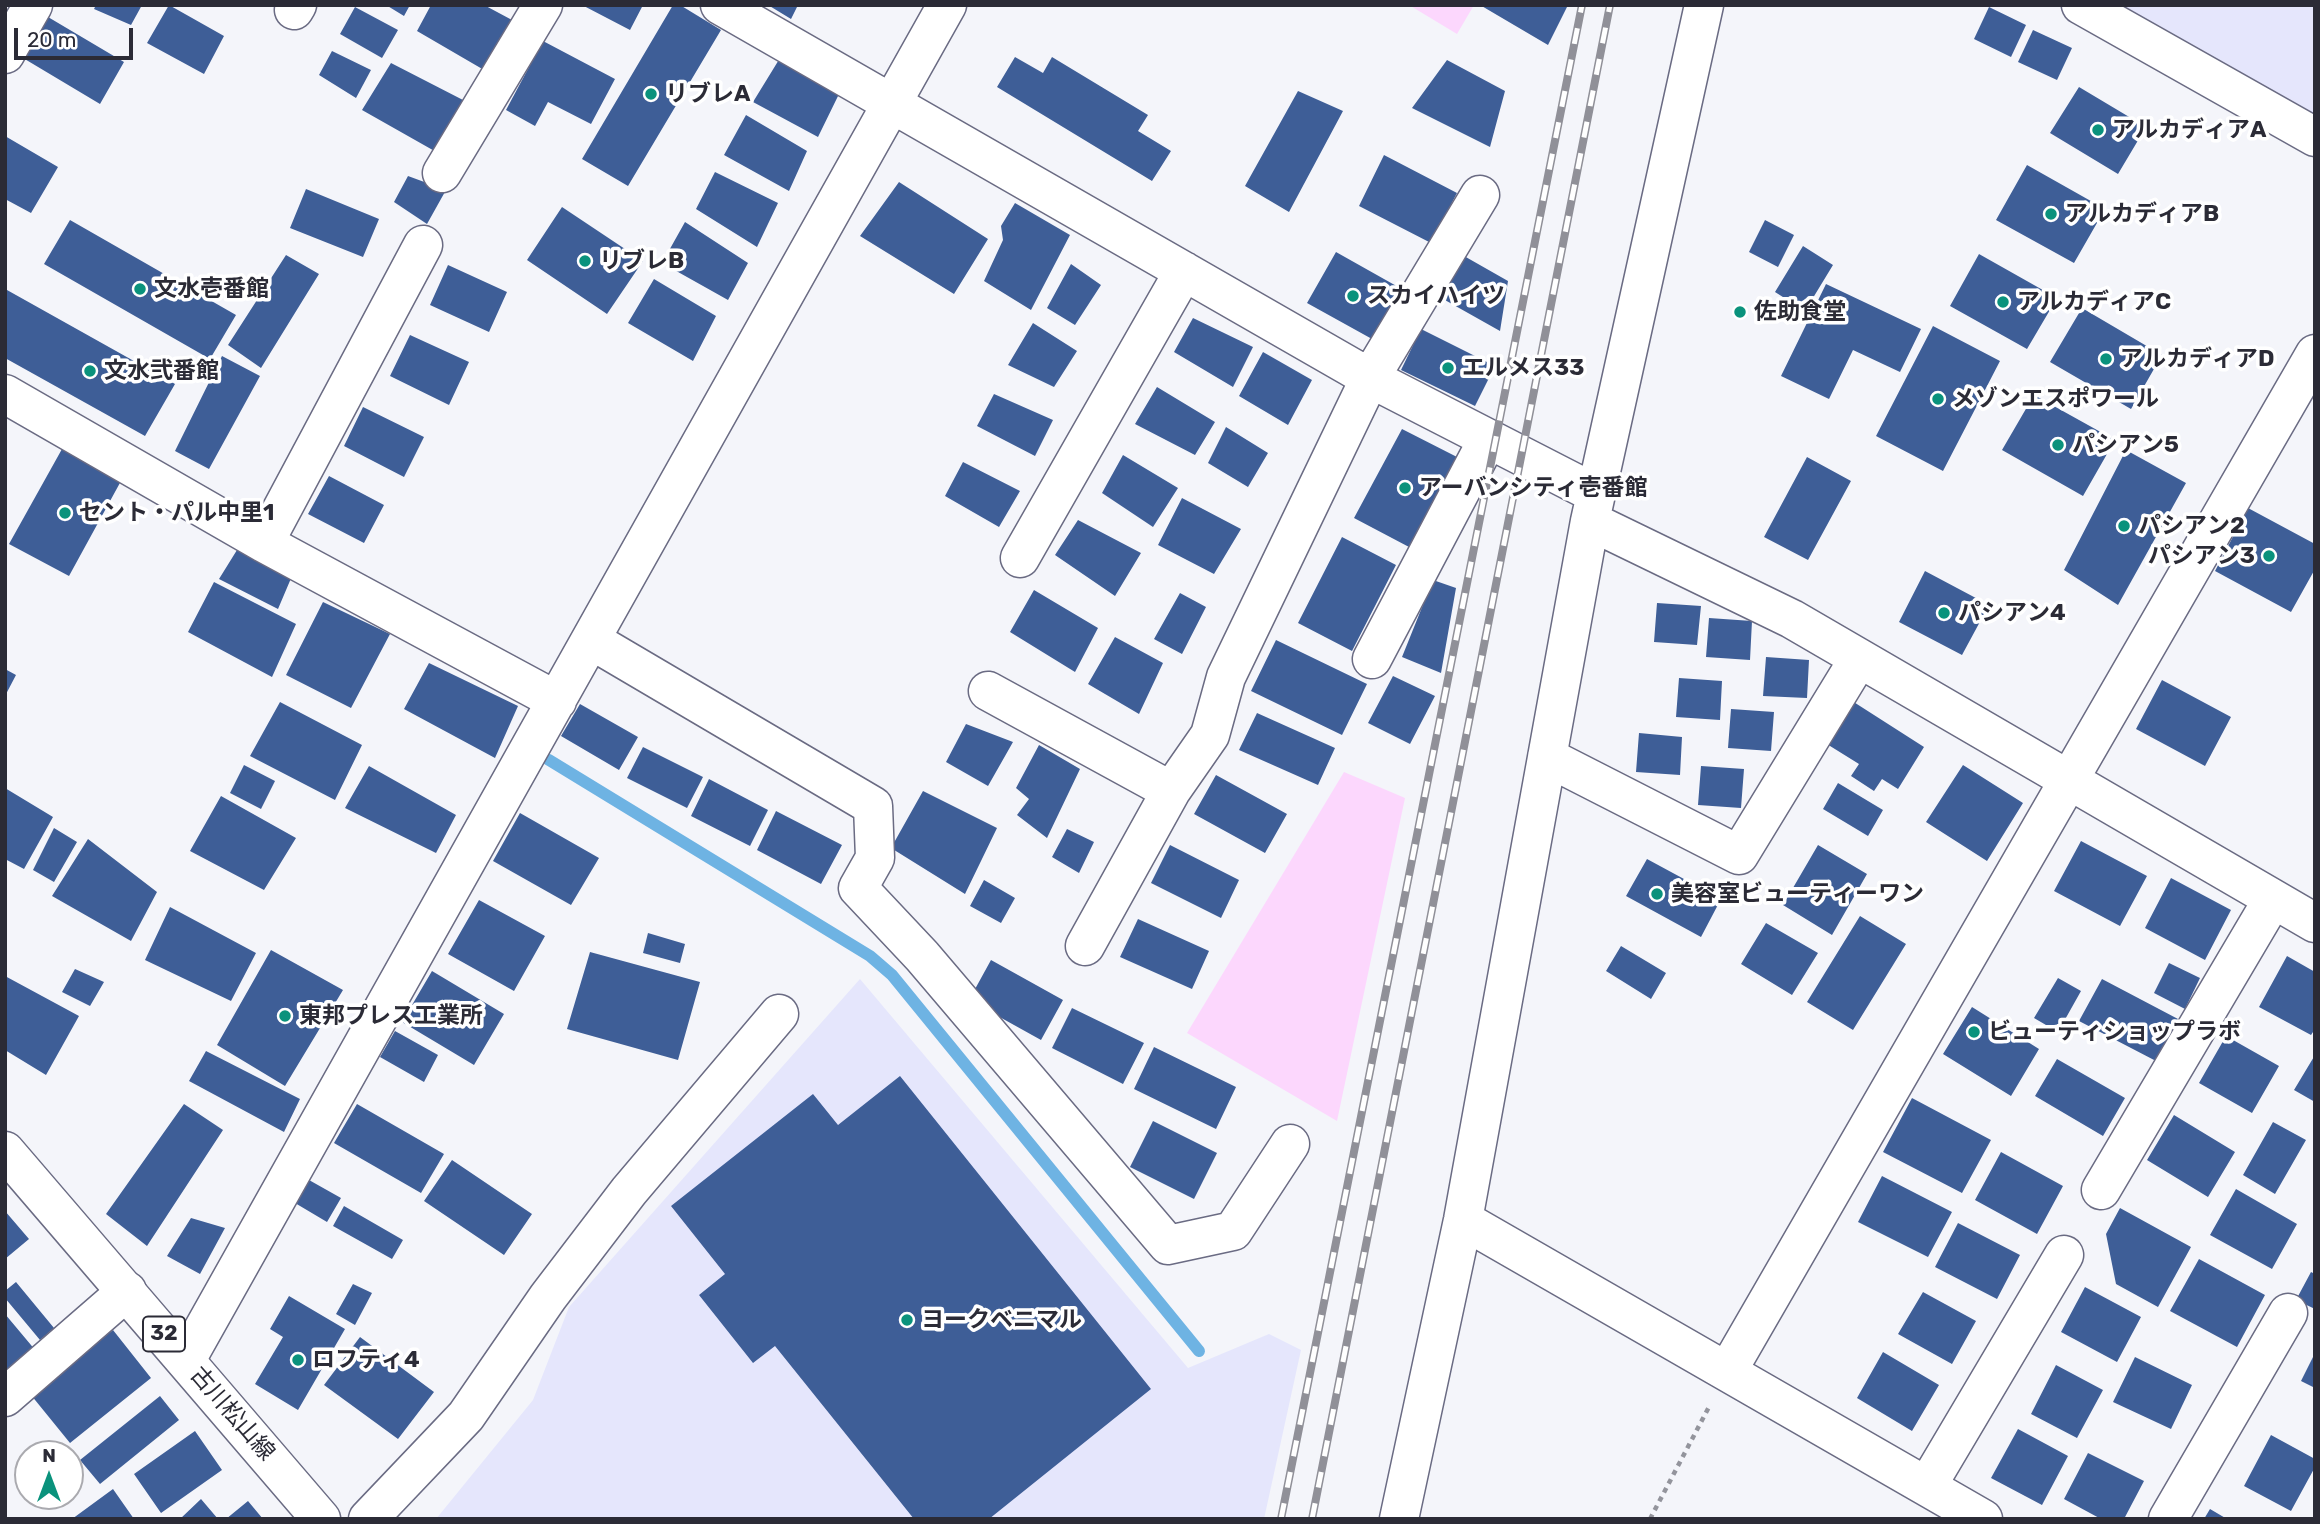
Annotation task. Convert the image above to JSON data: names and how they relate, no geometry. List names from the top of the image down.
{
  "streets": {
    "street": ["32", "古川松山線"]
  },
  "places": [
    "リブレA",
    "アルカディアA",
    "アルカディアB",
    "リブレB",
    "文水壱番館",
    "スカイハイツ",
    "アルカディアC",
    "佐助食堂",
    "アルカディアD",
    "エルメス33",
    "文水弐番館",
    "メゾンエスポワール",
    "パシアン5",
    "アーバンシティ壱番館",
    "セント・パル中里1",
    "パシアン2",
    "パシアン3",
    "パシアン4",
    "美容室ビューティーワン",
    "東邦プレス工業所",
    "ビューティショップラボ",
    "ヨークベニマル",
    "ロフティ4"
  ],
  "scale_bar": "20 m",
  "north": "top"
}
